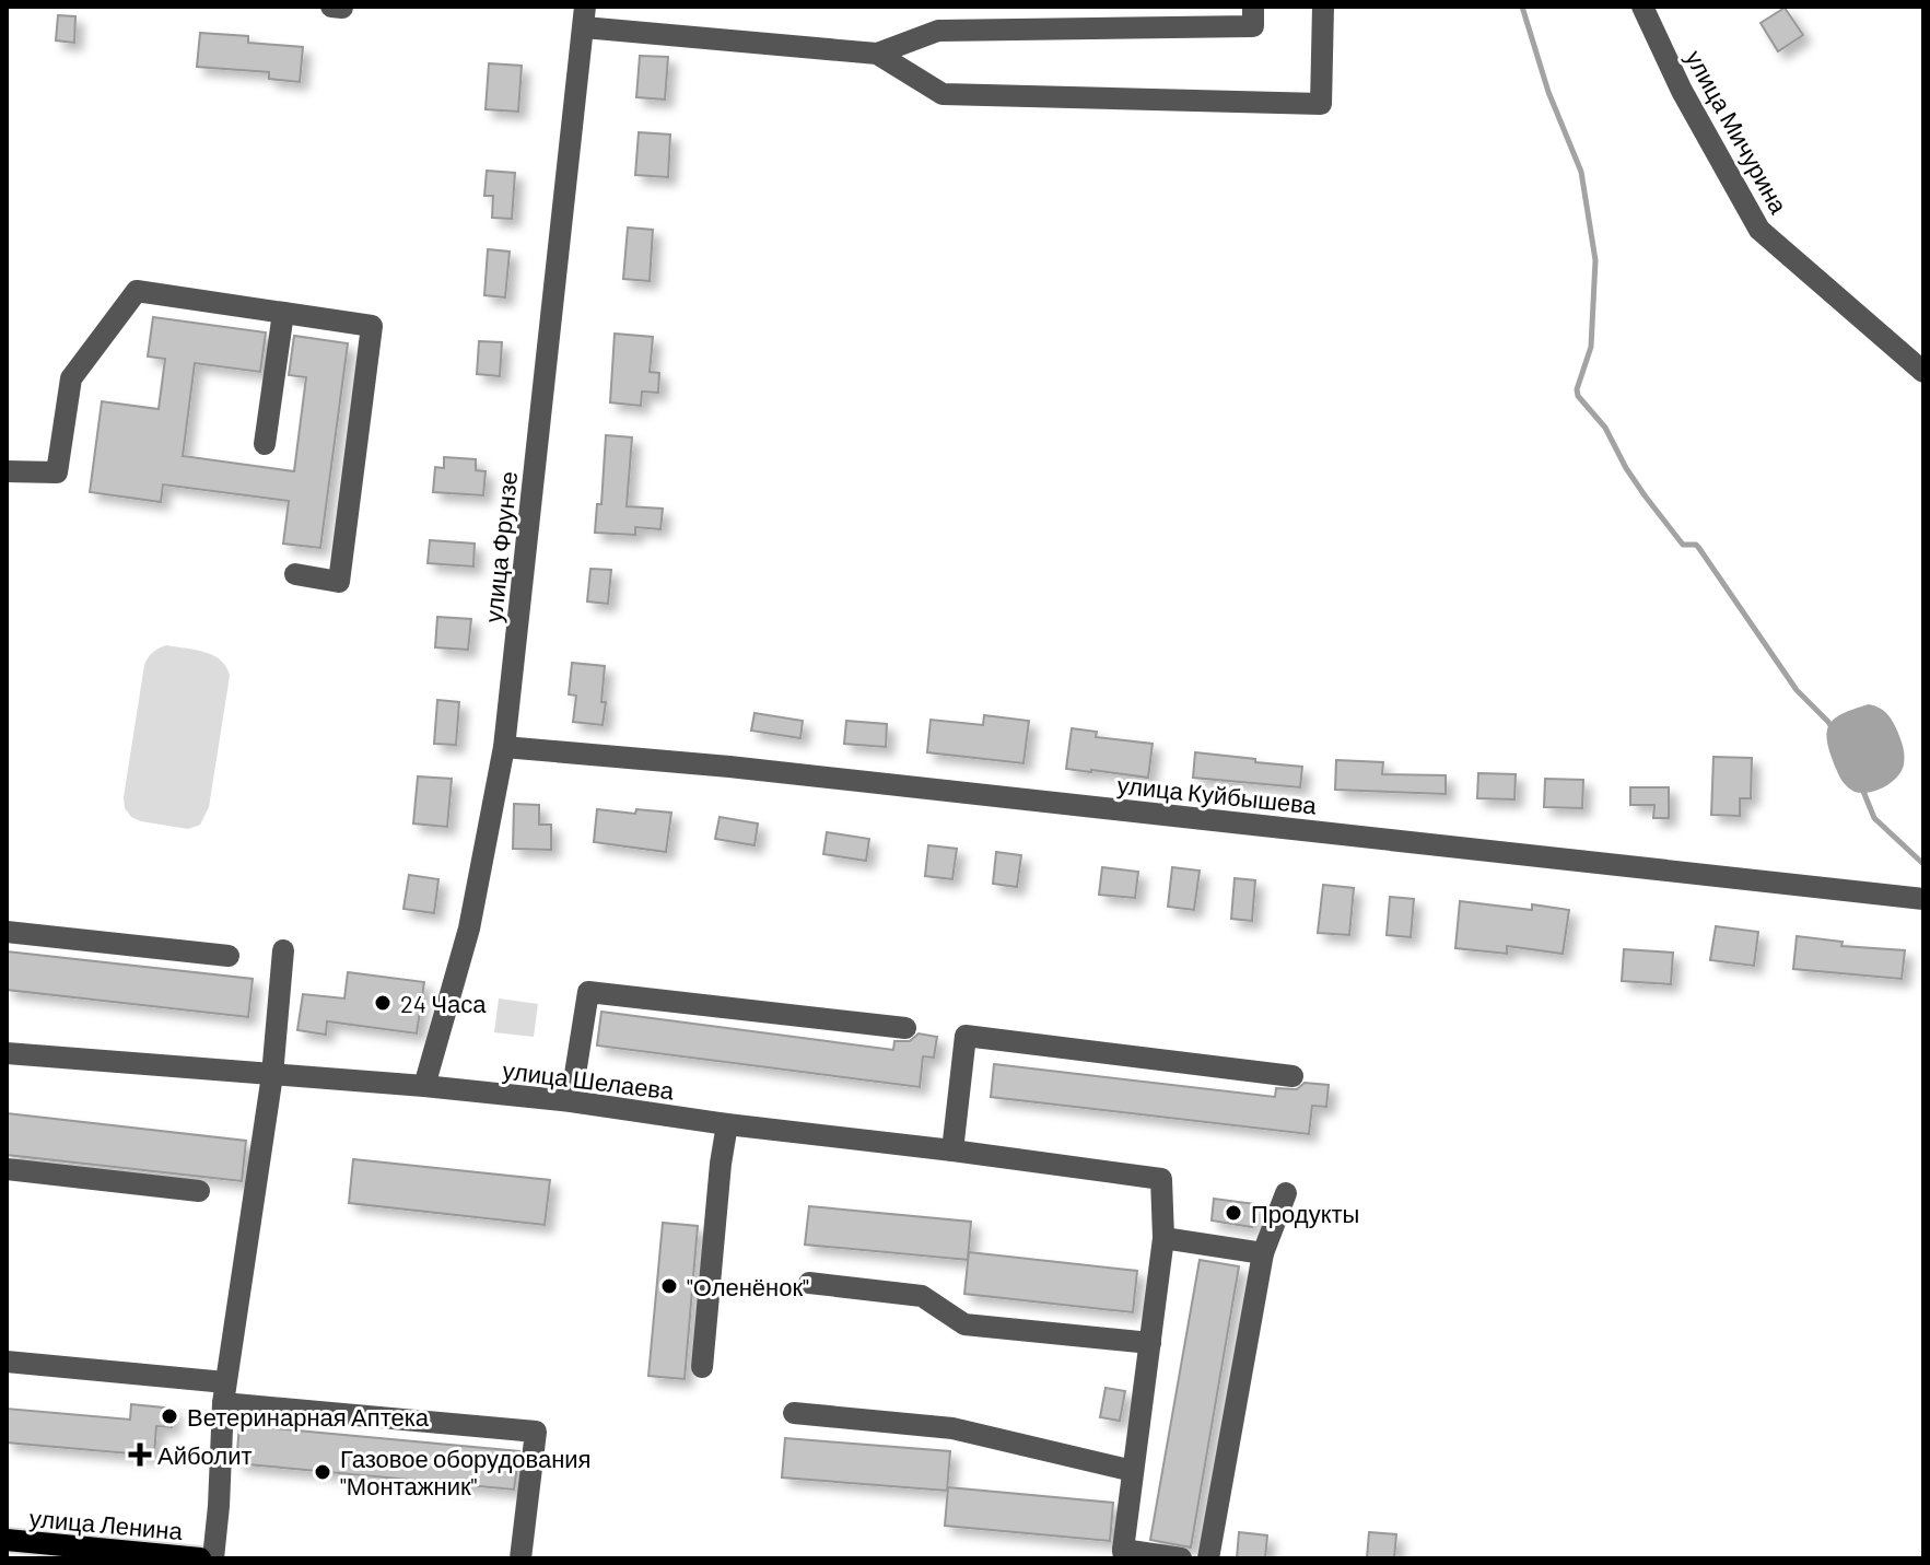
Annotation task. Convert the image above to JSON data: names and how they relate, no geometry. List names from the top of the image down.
{
  "streets": {
    "main road": ["улица Ленина"],
    "street": [
      "улица Мичурина",
      "улица Фрунзе",
      "улица Куйбышева",
      "улица Шелаева"
    ]
  },
  "crossings": [
    ["улица Фрунзе", "улица Куйбышева"],
    ["улица Фрунзе", "улица Шелаева"]
  ],
  "places": {
    "other": [
      "24 Часа",
      "Продукты",
      "\"Оленёнок\"",
      "Ветеринарная Аптека",
      "Газовое оборудования \"Монтажник\""
    ],
    "health": ["Айболит"]
  }
}
